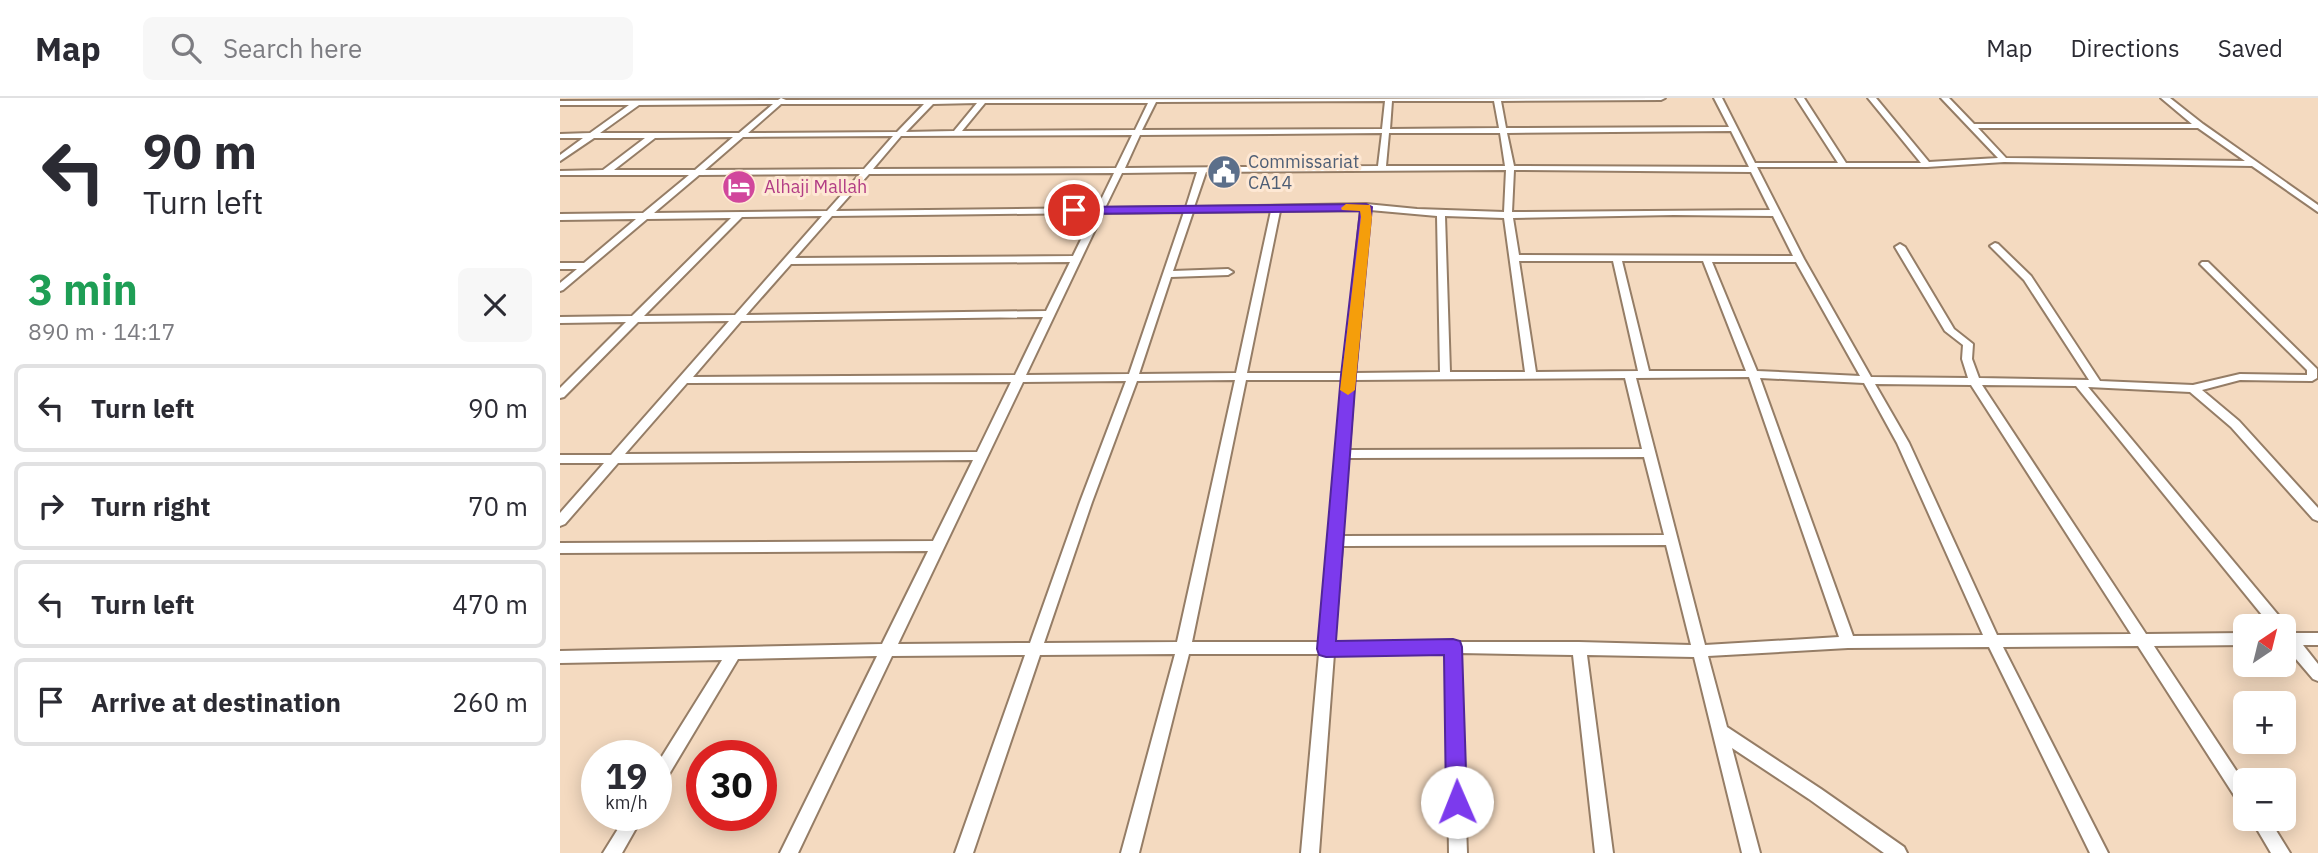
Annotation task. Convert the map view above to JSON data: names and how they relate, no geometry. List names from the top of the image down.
{
  "places": {
    "public building": ["Commissariat CA14"],
    "hotel": ["Alhaji Mallah"]
  },
  "north": "top right",
  "page": {
    "header": "Map",
    "search": "Search here",
    "nav": ["Map", "Directions", "Saved"],
    "turn": ["90 m", "Turn left"],
    "heading": ["3 min", "890 m · 14:17"],
    "list": [
      {
        "name": "Turn left",
        "value": "90 m"
      },
      {
        "name": "Turn right",
        "value": "70 m"
      },
      {
        "name": "Turn left",
        "value": "470 m"
      },
      {
        "name": "Arrive at destination",
        "value": "260 m"
      }
    ],
    "map_buttons": ["+", "−"],
    "speed": "19 km/h",
    "limit": "30"
  }
}
